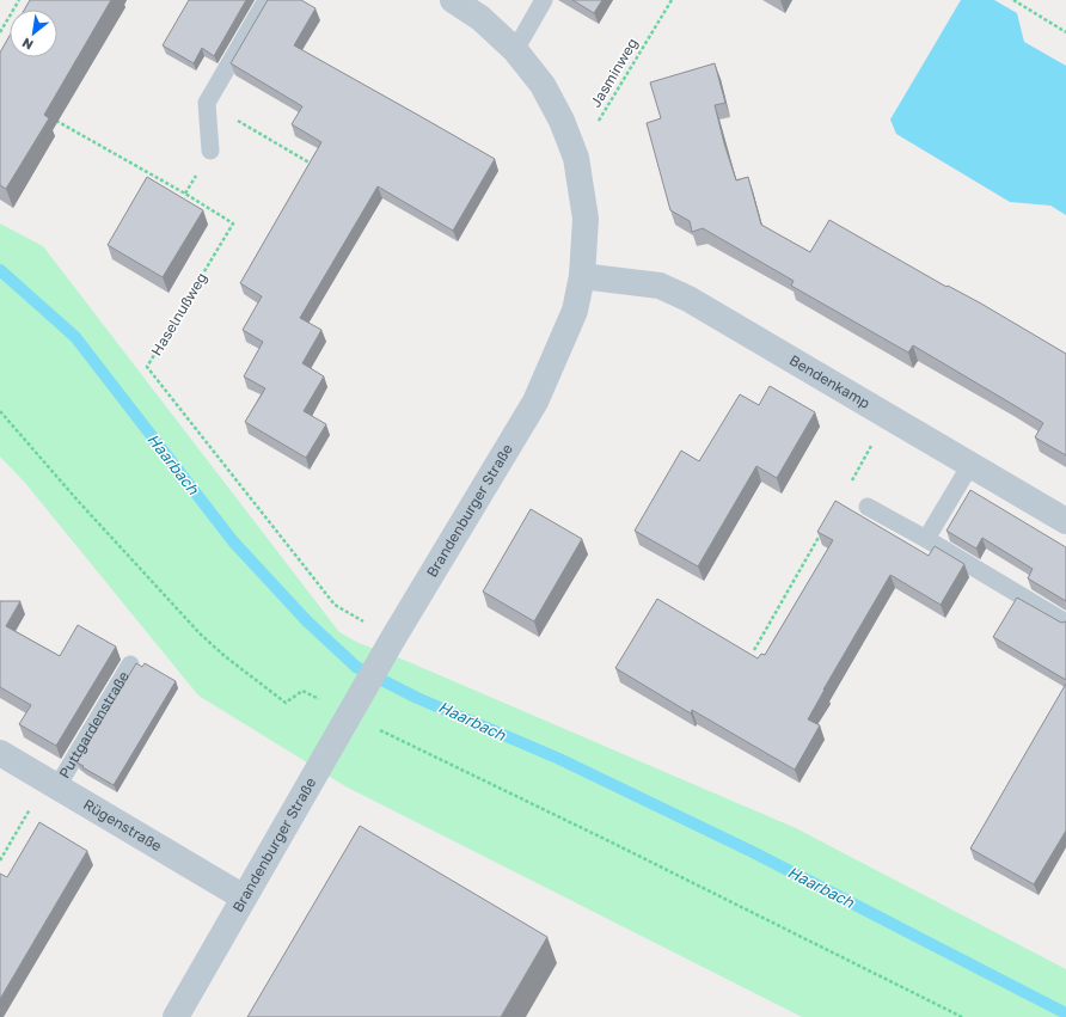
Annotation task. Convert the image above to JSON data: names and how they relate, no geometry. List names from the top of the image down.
{
  "streets": {
    "street": ["Bendenkamp", "Brandenburger Straße", "Rügenstraße"],
    "lane": ["Puttgardenstraße"],
    "path": ["Jasminweg", "Haselnußweg"]
  },
  "crossings": [
    ["Jasminweg", "Brandenburger Straße"],
    ["Haselnußweg", "Brandenburger Straße"],
    ["Bendenkamp", "Brandenburger Straße"],
    ["Brandenburger Straße", "Rügenstraße"],
    ["Puttgardenstraße", "Rügenstraße"]
  ],
  "water": ["Haarbach"],
  "north": "bottom left"
}
